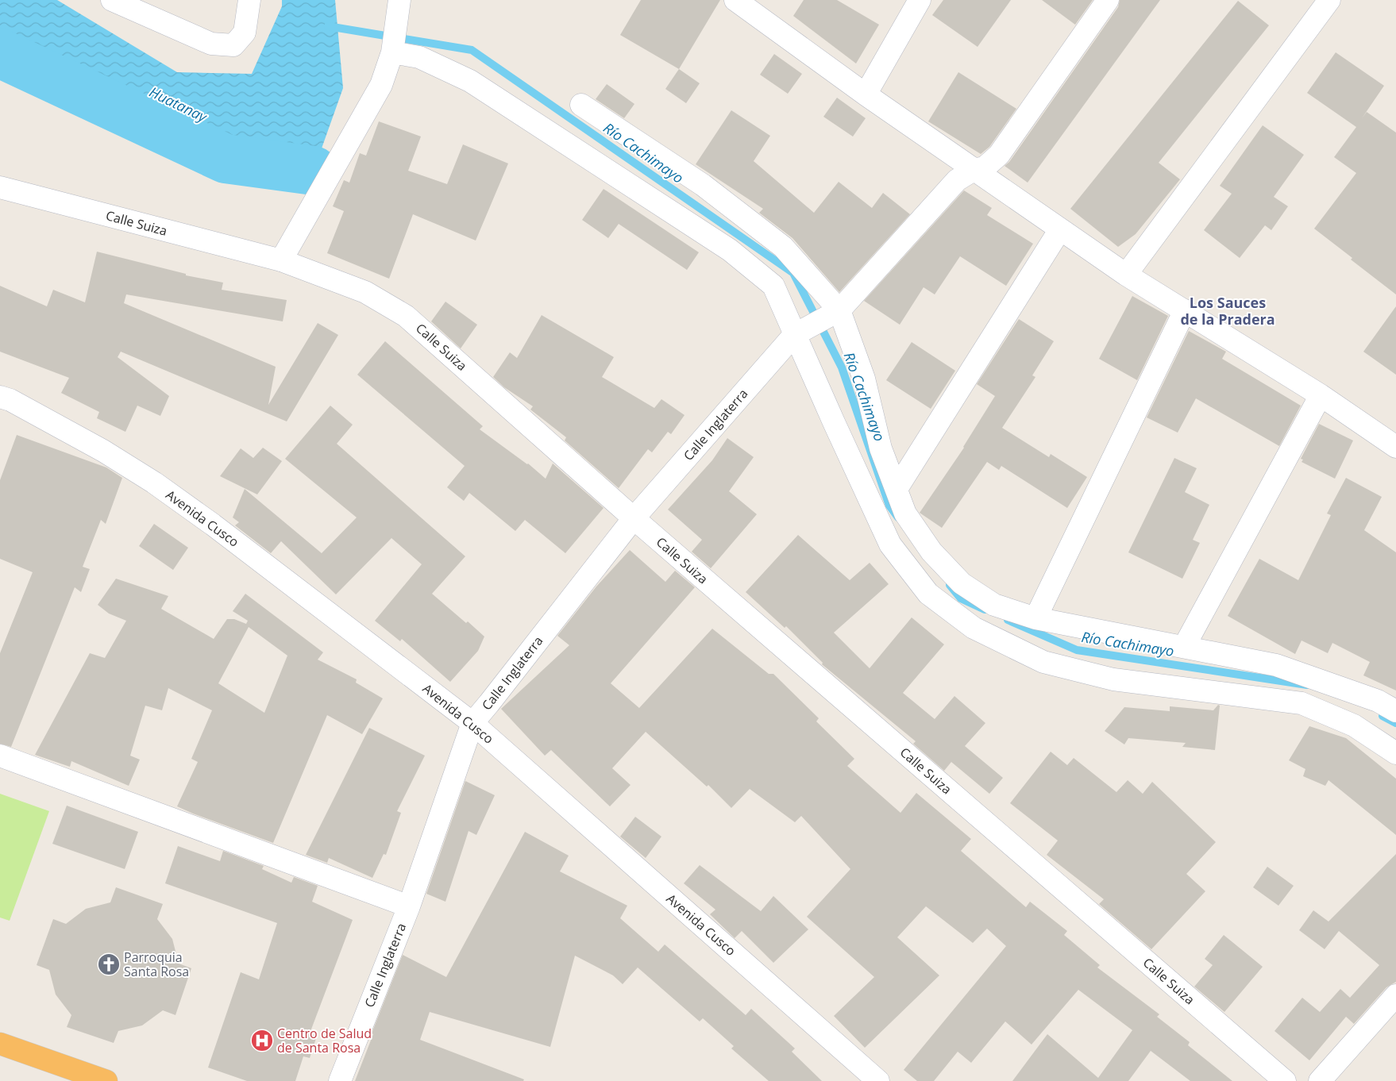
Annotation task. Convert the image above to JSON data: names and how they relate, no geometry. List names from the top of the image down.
{
  "streets": {
    "street": ["Calle Suiza", "Calle Inglaterra", "Avenida Cusco"]
  },
  "crossings": [
    ["Calle Suiza", "Calle Inglaterra"],
    ["Calle Inglaterra", "Avenida Cusco"]
  ],
  "districts": ["Los Sauces de la Pradera"],
  "water": ["Huatanay", "Río Cachimayo"],
  "places": {
    "church": ["Parroquia Santa Rosa"],
    "hospital": ["Centro de Salud de Santa Rosa"]
  }
}
